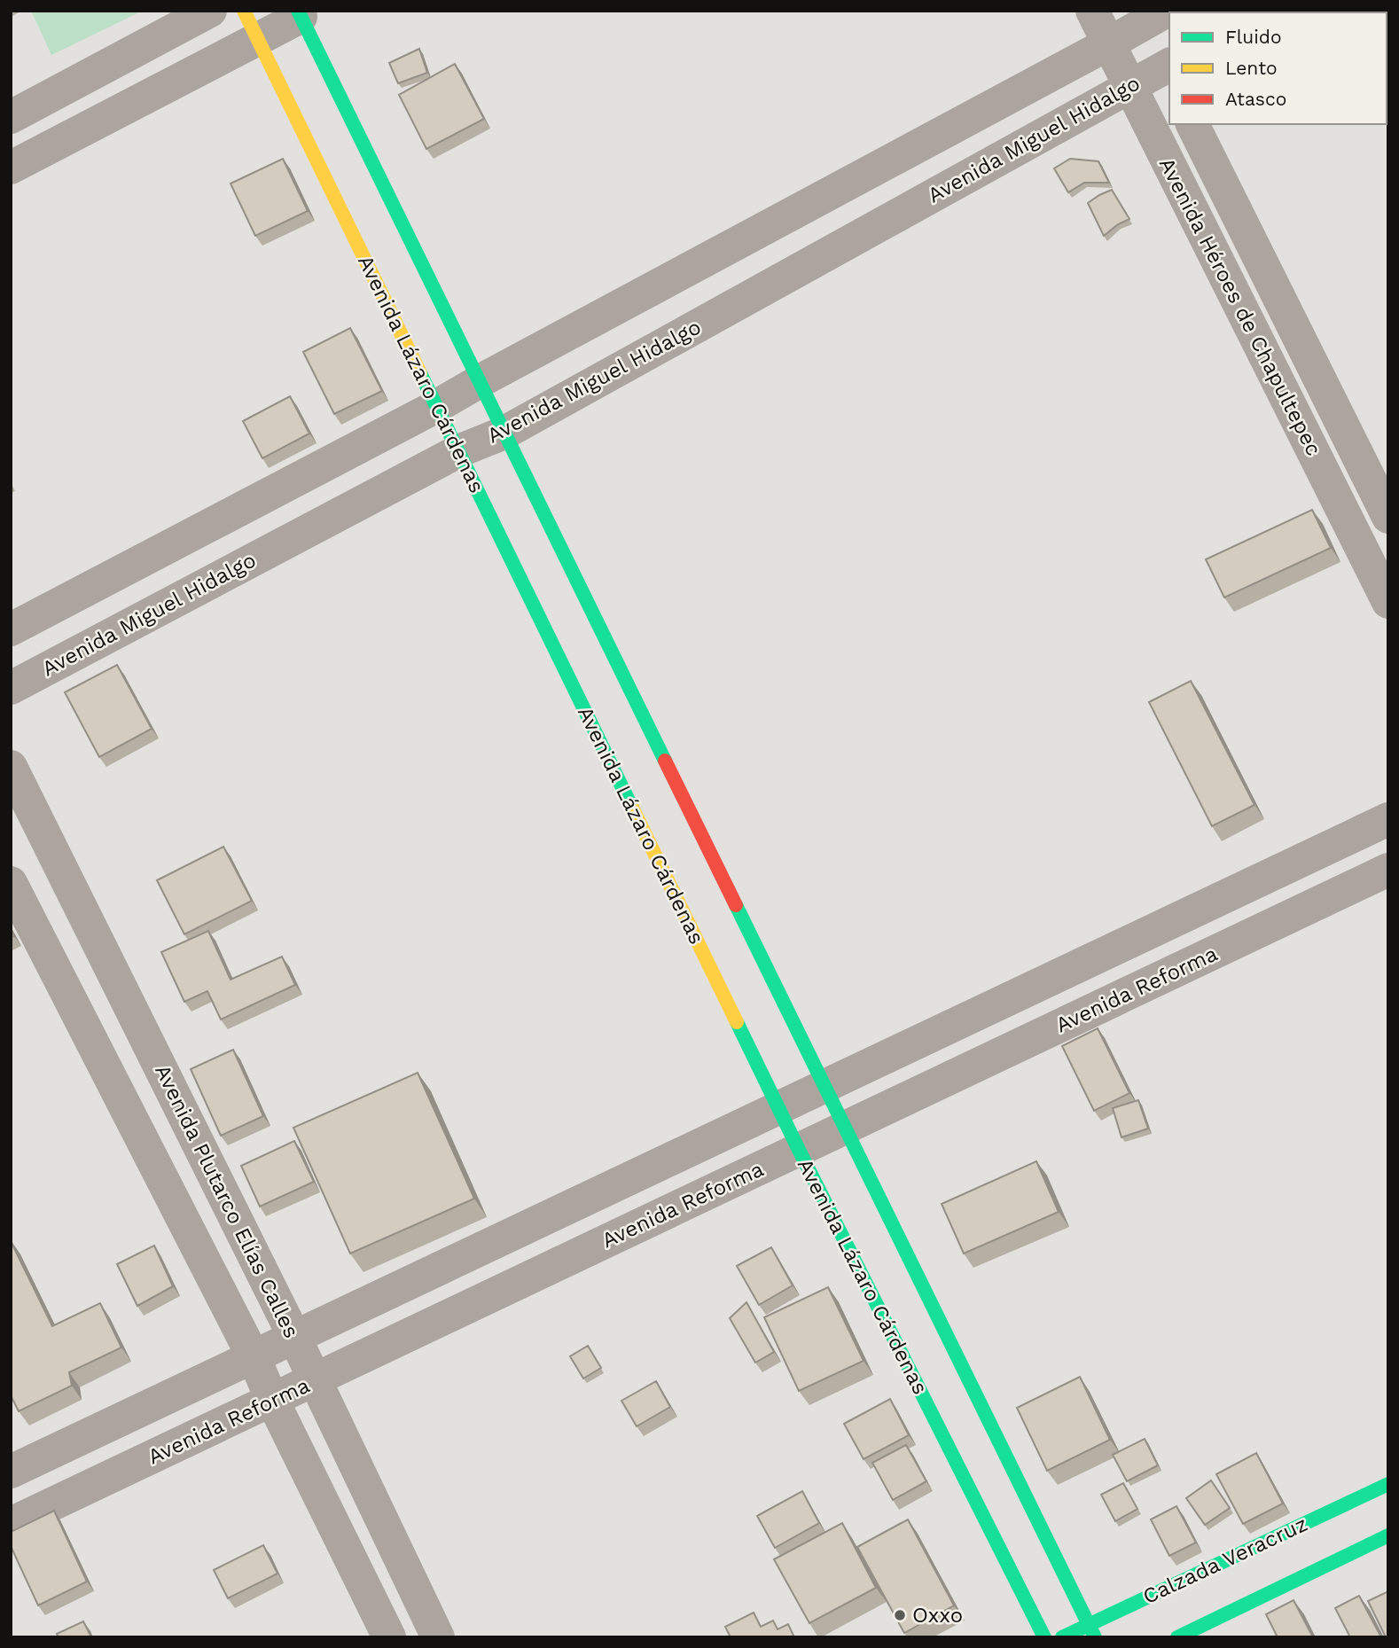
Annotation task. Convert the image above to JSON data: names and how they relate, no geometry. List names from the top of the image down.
{
  "streets": {
    "main road": ["Avenida Lázaro Cárdenas", "Calzada Veracruz"],
    "street": [
      "Avenida Miguel Hidalgo",
      "Avenida Héroes de Chapultepec",
      "Avenida Reforma",
      "Avenida Plutarco Elías Calles"
    ]
  },
  "crossings": [
    ["Avenida Miguel Hidalgo", "Avenida Héroes de Chapultepec"],
    ["Avenida Miguel Hidalgo", "Avenida Lázaro Cárdenas"],
    ["Avenida Lázaro Cárdenas", "Avenida Reforma"],
    ["Avenida Reforma", "Avenida Plutarco Elías Calles"]
  ],
  "places": ["Oxxo"],
  "legend": ["Fluido", "Lento", "Atasco"]
}
